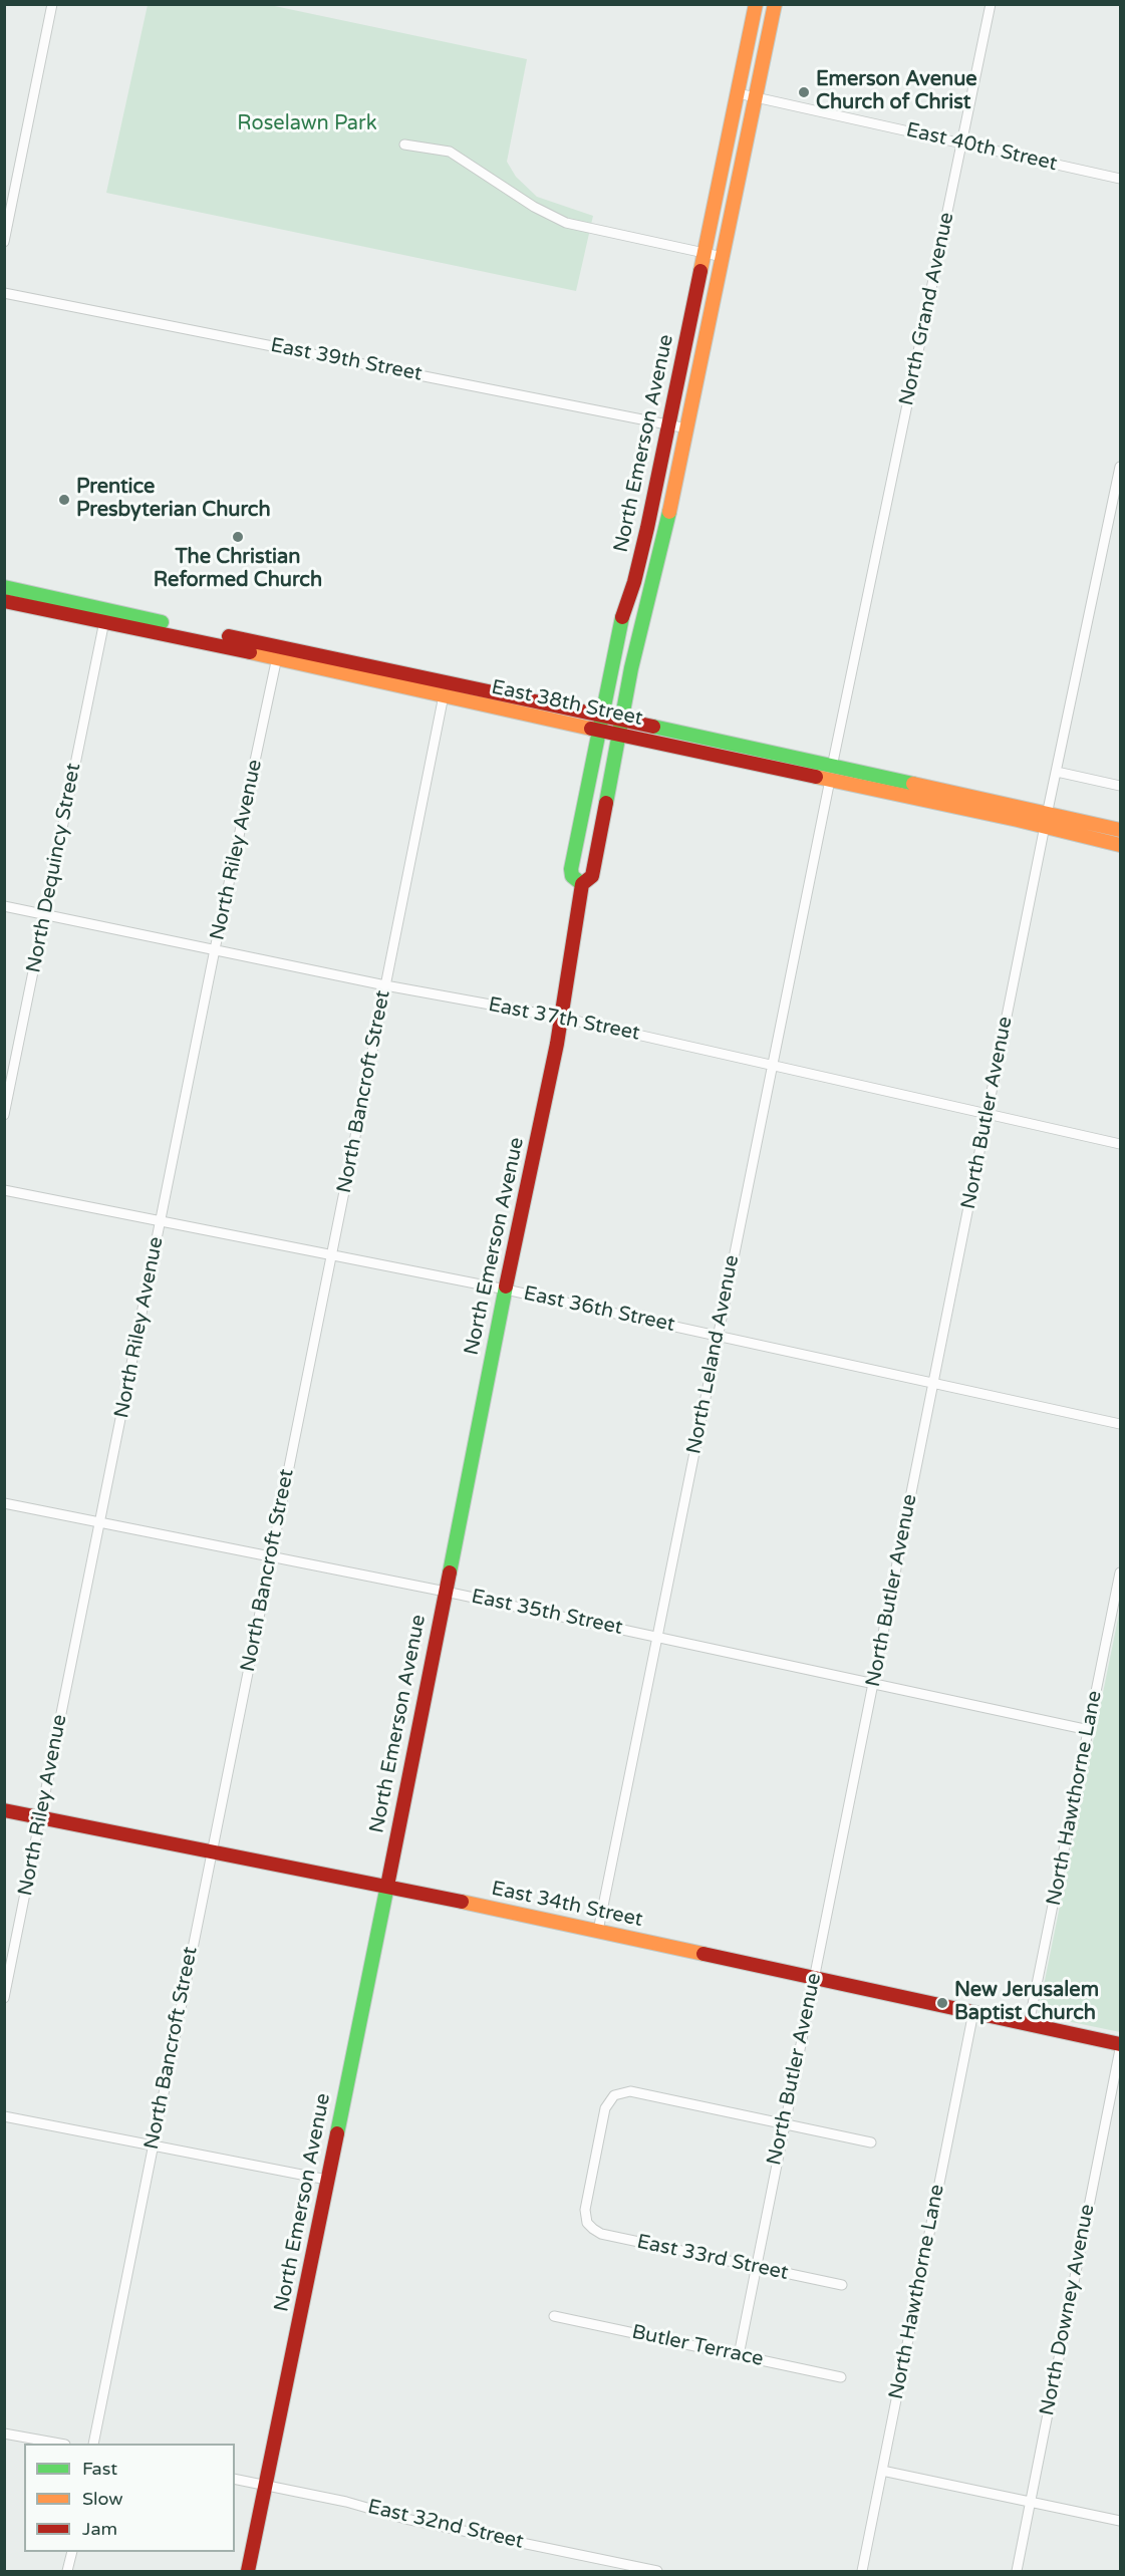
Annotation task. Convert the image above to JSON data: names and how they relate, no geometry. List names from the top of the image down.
{
  "streets": {
    "main road": ["North Emerson Avenue", "East 38th Street", "East 34th Street"],
    "street": [
      "East 40th Street",
      "North Grand Avenue",
      "East 39th Street",
      "North Riley Avenue",
      "North Dequincy Street",
      "East 37th Street",
      "North Bancroft Street",
      "North Butler Avenue",
      "East 36th Street",
      "North Leland Avenue",
      "East 35th Street",
      "North Hawthorne Lane",
      "East 33rd Street",
      "North Downey Avenue",
      "Butler Terrace",
      "East 32nd Street"
    ]
  },
  "crossings": [
    ["East 40th Street", "North Grand Avenue"],
    ["East 40th Street", "North Emerson Avenue"],
    ["North Grand Avenue", "North Leland Avenue"],
    ["East 39th Street", "North Emerson Avenue"],
    ["North Emerson Avenue", "East 38th Street"],
    ["North Emerson Avenue", "East 37th Street"],
    ["North Emerson Avenue", "East 36th Street"],
    ["North Emerson Avenue", "East 35th Street"],
    ["North Emerson Avenue", "East 34th Street"],
    ["North Emerson Avenue", "East 32nd Street"],
    ["East 38th Street", "North Riley Avenue"],
    ["East 38th Street", "North Dequincy Street"],
    ["East 38th Street", "North Bancroft Street"],
    ["East 38th Street", "North Butler Avenue"],
    ["East 38th Street", "North Leland Avenue"],
    ["North Riley Avenue", "East 37th Street"],
    ["North Riley Avenue", "East 36th Street"],
    ["North Riley Avenue", "East 35th Street"],
    ["North Riley Avenue", "East 34th Street"],
    ["North Dequincy Street", "East 37th Street"],
    ["East 37th Street", "North Bancroft Street"],
    ["East 37th Street", "North Butler Avenue"],
    ["East 37th Street", "North Leland Avenue"],
    ["North Bancroft Street", "East 36th Street"],
    ["North Bancroft Street", "East 35th Street"],
    ["North Bancroft Street", "East 34th Street"],
    ["North Butler Avenue", "East 36th Street"],
    ["North Butler Avenue", "East 35th Street"],
    ["North Butler Avenue", "East 34th Street"],
    ["North Butler Avenue", "East 33rd Street"],
    ["North Butler Avenue", "Butler Terrace"],
    ["East 36th Street", "North Leland Avenue"],
    ["North Leland Avenue", "East 35th Street"],
    ["North Leland Avenue", "East 34th Street"],
    ["East 35th Street", "North Hawthorne Lane"],
    ["North Hawthorne Lane", "East 34th Street"]
  ],
  "parks": ["Roselawn Park"],
  "places": [
    "Emerson Avenue Church of Christ",
    "Prentice Presbyterian Church",
    "The Christian Reformed Church",
    "New Jerusalem Baptist Church"
  ],
  "legend": ["Fast", "Slow", "Jam"]
}
